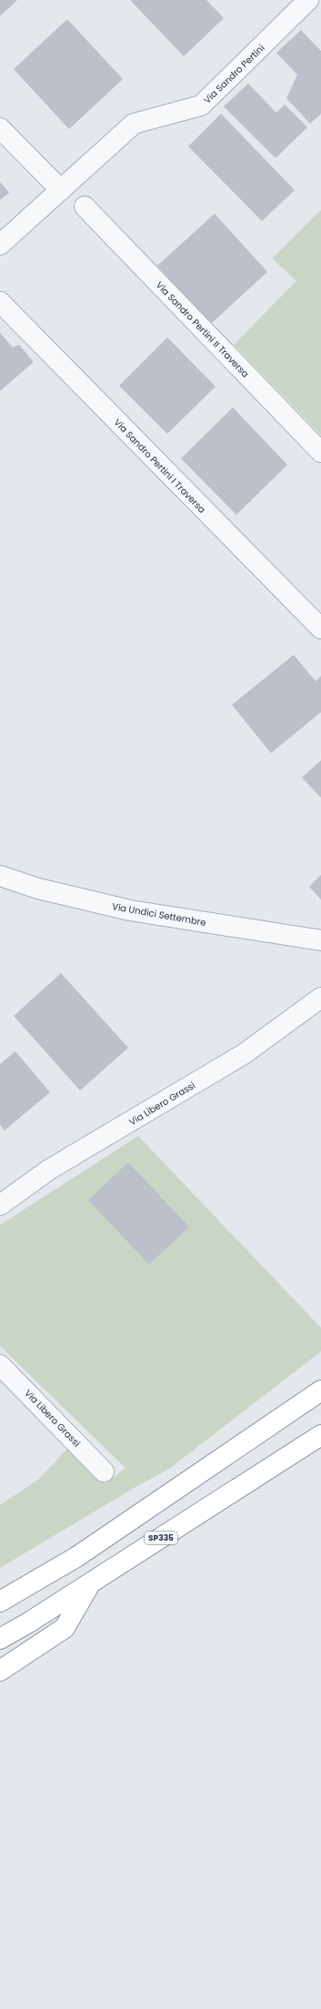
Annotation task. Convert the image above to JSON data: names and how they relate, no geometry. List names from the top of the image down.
{
  "streets": {
    "highway": ["SP335"],
    "street": [
      "Via Sandro Pertini",
      "Via Sandro Pertini II Traversa",
      "Via Sandro Pertini I Traversa",
      "Via Undici Settembre",
      "Via Libero Grassi"
    ]
  }
}
